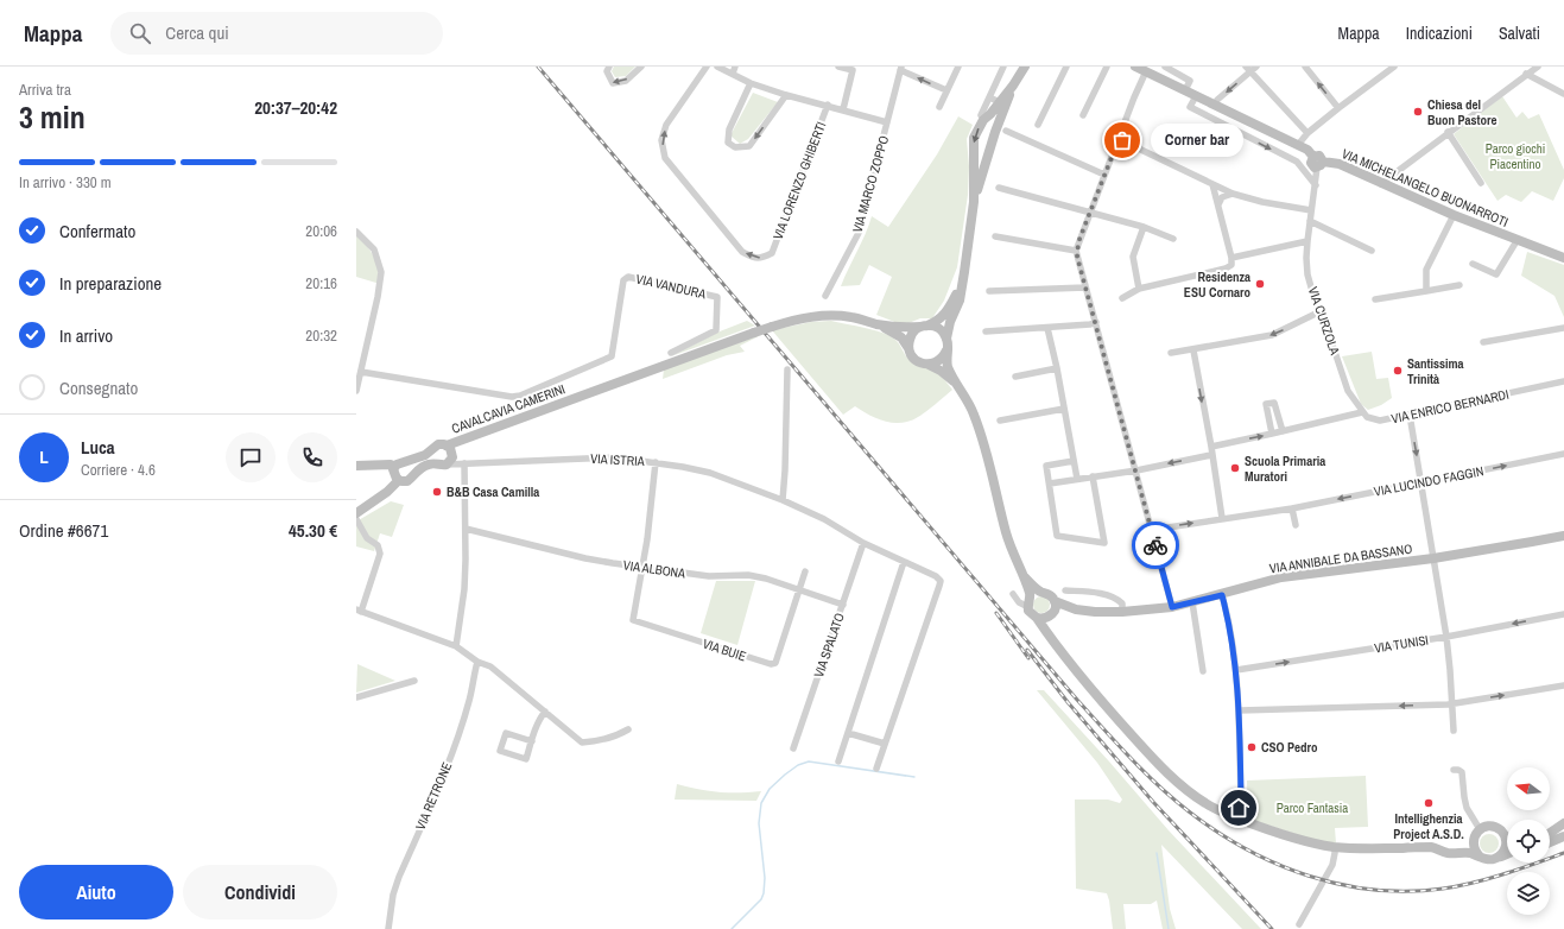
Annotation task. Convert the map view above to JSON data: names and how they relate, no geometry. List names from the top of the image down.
{
  "streets": {
    "main road": ["VIA MICHELANGELO BUONARROTI", "CAVALCAVIA CAMERINI", "VIA ANNIBALE DA BASSANO"],
    "street": [
      "VIA LORENZO GHIBERTI",
      "VIA MARCO ZOPPO",
      "VIA VANDURA",
      "VIA CURZOLA",
      "VIA ENRICO BERNARDI",
      "VIA ISTRIA",
      "VIA LUCINDO FAGGIN",
      "VIA ALBONA",
      "VIA TUNISI",
      "VIA SPALATO",
      "VIA BUIE",
      "VIA RETRONE"
    ]
  },
  "crossings": [
    ["VIA MICHELANGELO BUONARROTI", "VIA CURZOLA"],
    ["VIA CURZOLA", "VIA ENRICO BERNARDI"],
    ["CAVALCAVIA CAMERINI", "VIA ISTRIA"],
    ["VIA ISTRIA", "VIA SPALATO"],
    ["VIA ALBONA", "VIA SPALATO"],
    ["VIA ALBONA", "VIA BUIE"]
  ],
  "parks": ["Parco giochi Piacentino", "Parco Fantasia"],
  "places": [
    "Chiesa del Buon Pastore",
    "Corner bar",
    "Residenza ESU Cornaro",
    "Santissima Trinità",
    "Scuola Primaria Muratori",
    "B&B Casa Camilla",
    "CSO Pedro",
    "Intellighenzia Project A.S.D."
  ],
  "north": "left",
  "page": {
    "header": "Mappa",
    "search": "Cerca qui",
    "nav": ["Mappa", "Indicazioni", "Salvati"],
    "heading": ["3 min", "Arriva tra", "20:37–20:42"],
    "panel": [
      "Luca",
      "Corriere · 4.6",
      "Ordine #6671",
      "45.30 €"
    ],
    "bubble": "Corner bar",
    "bar": "In arrivo · 330 m",
    "list": [
      ["Confermato", "20:06"],
      ["In preparazione", "20:16"],
      ["In arrivo", "20:32"],
      "Consegnato"
    ],
    "round": "L",
    "buttons": ["Aiuto", "Condividi"]
  }
}
